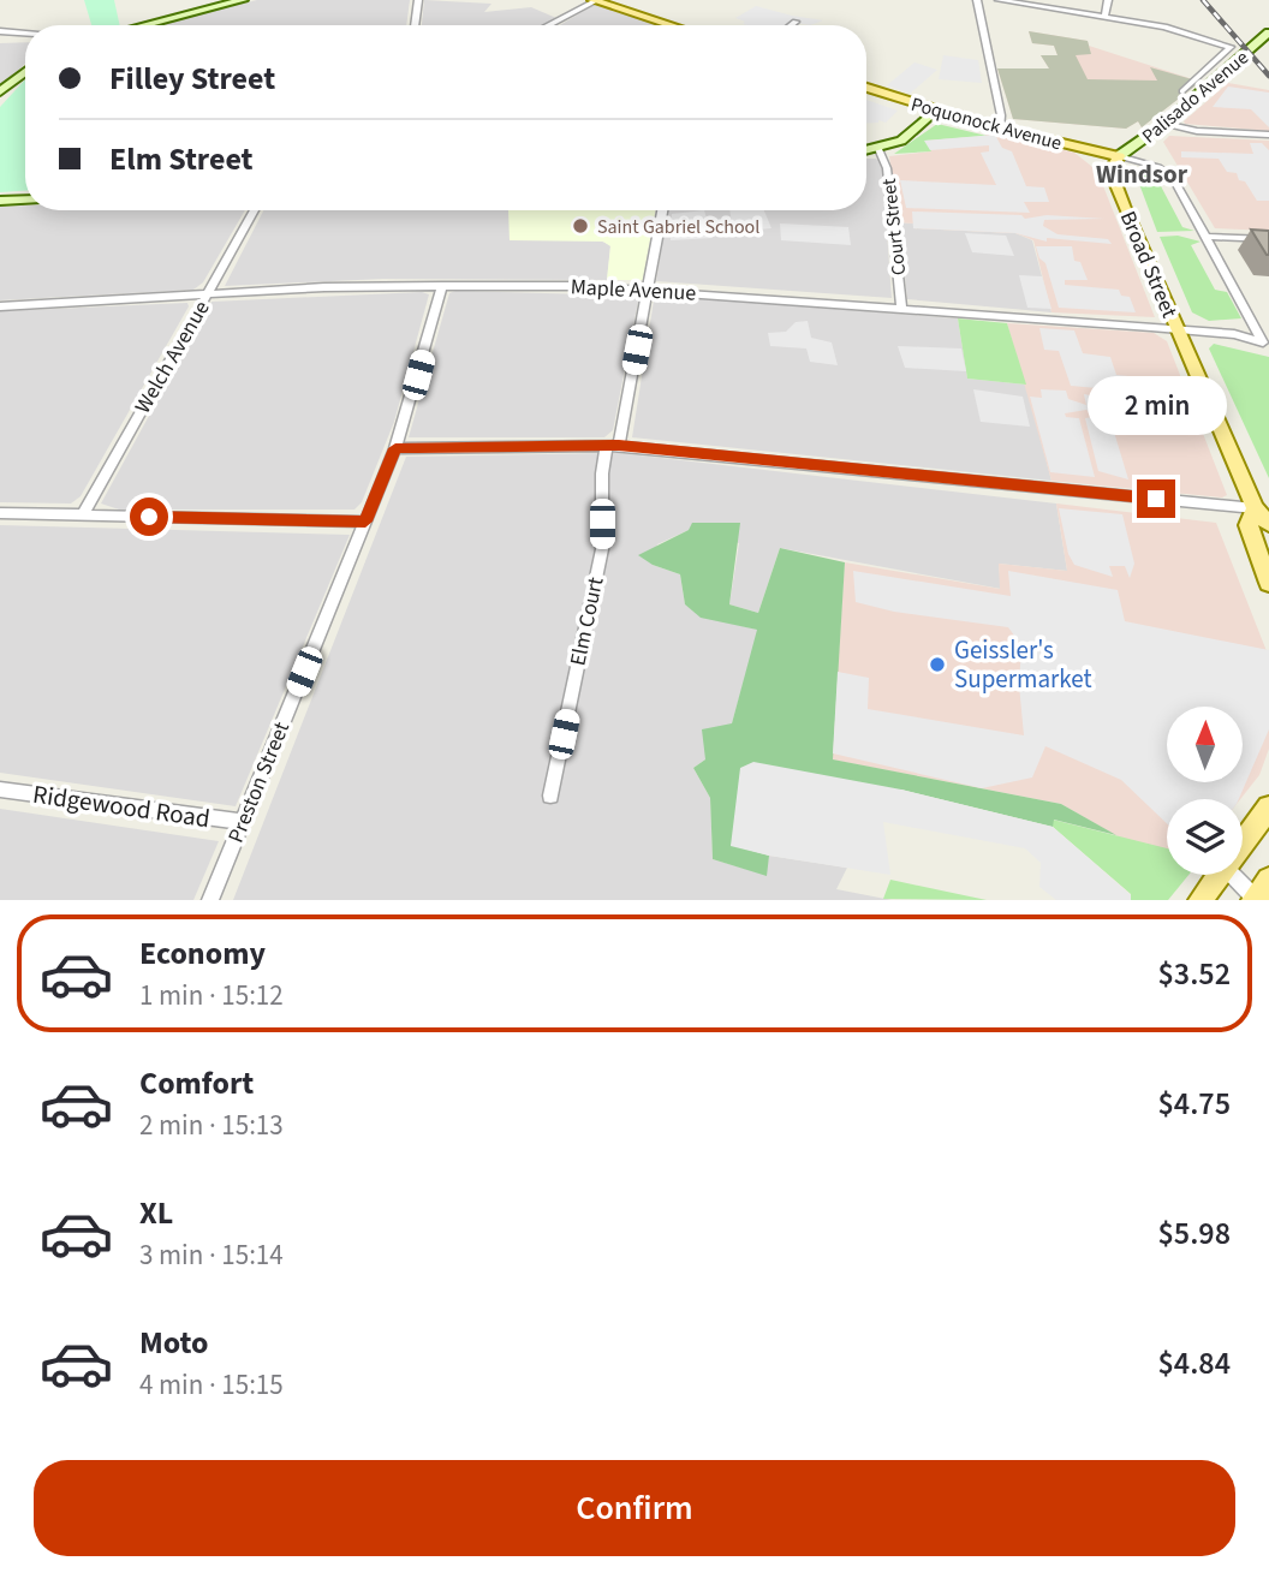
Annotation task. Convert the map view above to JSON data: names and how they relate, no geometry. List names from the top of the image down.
{
  "streets": {
    "main road": ["Palisado Avenue", "Poquonock Avenue", "Broad Street"],
    "street": [
      "Court Street",
      "Maple Avenue",
      "Welch Avenue",
      "Elm Court",
      "Preston Street",
      "Ridgewood Road"
    ]
  },
  "crossings": [
    ["Palisado Avenue", "Poquonock Avenue"],
    ["Palisado Avenue", "Broad Street"],
    ["Poquonock Avenue", "Broad Street"],
    ["Court Street", "Maple Avenue"],
    ["Broad Street", "Maple Avenue"],
    ["Maple Avenue", "Welch Avenue"],
    ["Maple Avenue", "Elm Court"],
    ["Maple Avenue", "Preston Street"],
    ["Preston Street", "Ridgewood Road"]
  ],
  "districts": ["Windsor"],
  "places": ["Saint Gabriel School", "Geissler's Supermarket"],
  "north": "top",
  "page": {
    "banner": ["Filley Street", "Elm Street"],
    "bubble": "2 min",
    "list": [
      {
        "name": "Economy",
        "note": "1 min · 15:12",
        "value": "$3.52"
      },
      {
        "name": "Comfort",
        "note": "2 min · 15:13",
        "value": "$4.75"
      },
      {
        "name": "XL",
        "note": "3 min · 15:14",
        "value": "$5.98"
      },
      {
        "name": "Moto",
        "note": "4 min · 15:15",
        "value": "$4.84"
      }
    ],
    "buttons": "Confirm"
  }
}
